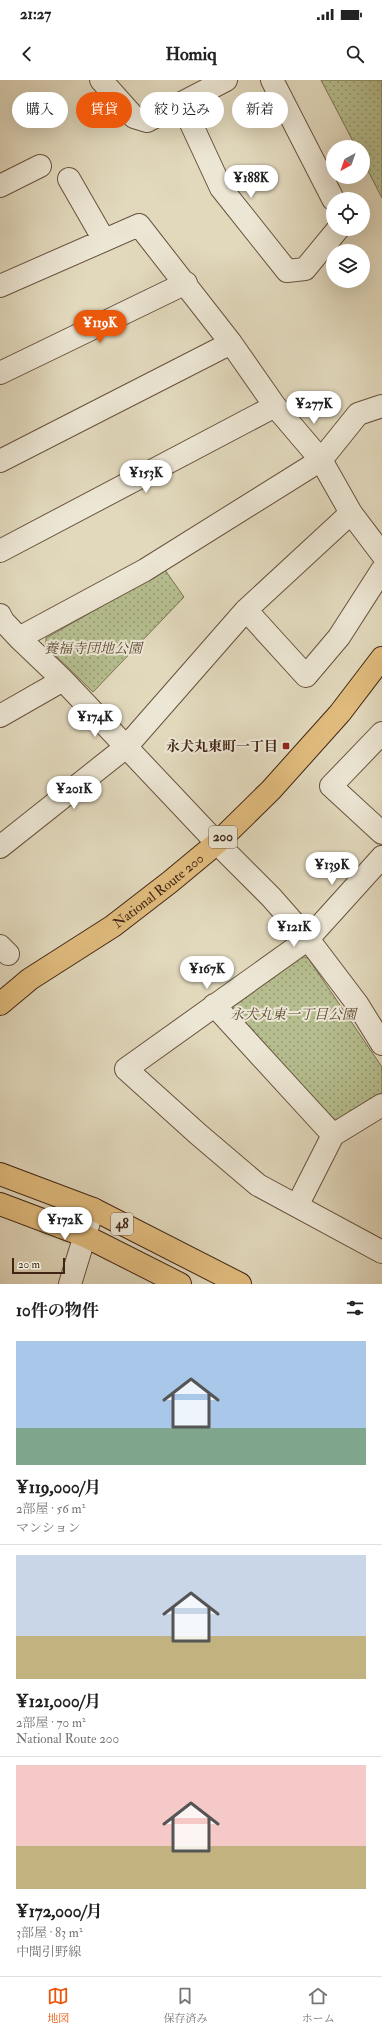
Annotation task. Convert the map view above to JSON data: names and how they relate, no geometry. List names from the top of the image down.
{
  "streets": {
    "main road": ["200", "National Route 200", "48"]
  },
  "parks": ["養福寺団地公園", "永犬丸東一丁目公園"],
  "places": {
    "transit": ["永犬丸東町一丁目"]
  },
  "scale_bar": "20 m",
  "north": "bottom left",
  "page": {
    "status": "21:27",
    "header": "Homiq",
    "chip": [
      "購入",
      "賃貸",
      "絞り込み",
      "新着"
    ],
    "price": [
      "¥188K",
      "¥119K",
      "¥277K",
      "¥153K",
      "¥174K",
      "¥201K",
      "¥139K",
      "¥121K",
      "¥167K",
      "¥172K"
    ],
    "scale": "20 m",
    "heading": "10件の物件",
    "list": [
      {
        "name": "¥119,000/月",
        "note": "2部屋 · 56 m² · マンション"
      },
      {
        "name": "¥121,000/月",
        "note": "2部屋 · 70 m² · National Route 200"
      },
      {
        "name": "¥172,000/月",
        "note": "3部屋 · 83 m² · 中間引野線"
      }
    ],
    "tabs": ["地図", "保存済み", "ホーム"]
  }
}
